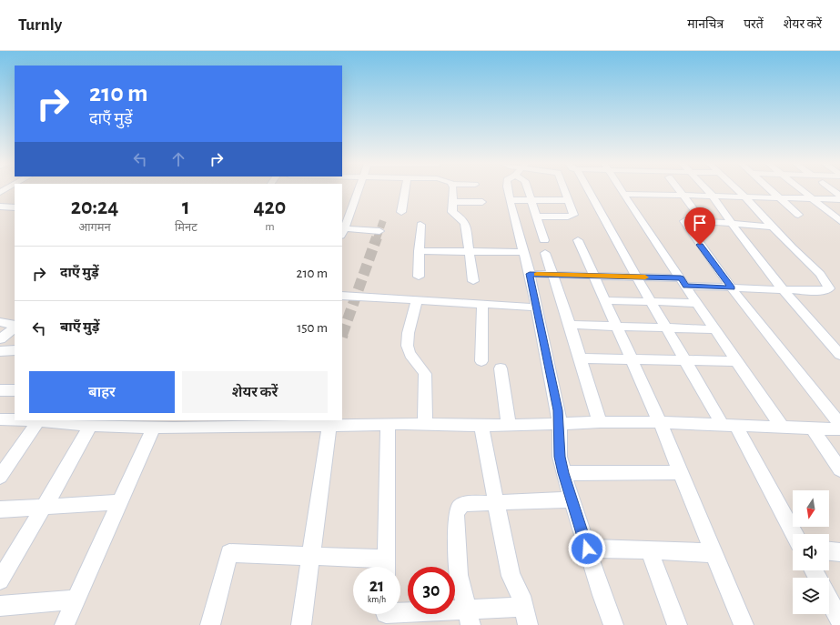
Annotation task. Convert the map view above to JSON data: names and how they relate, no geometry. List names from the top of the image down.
{
  "north": "bottom",
  "page": {
    "header": "Turnly",
    "nav": ["मानचित्र", "परतें", "शेयर करें"],
    "turn": ["210 m", "दाएँ मुड़ें"],
    "eta": [
      "20:24",
      "आगमन",
      "1",
      "मिनट",
      "420",
      "m"
    ],
    "list": [
      {
        "name": "दाएँ मुड़ें",
        "value": "210 m"
      },
      {
        "name": "बाएँ मुड़ें",
        "value": "150 m"
      }
    ],
    "buttons": ["बाहर", "शेयर करें"],
    "speed": "21 km/h",
    "limit": "30"
  }
}
